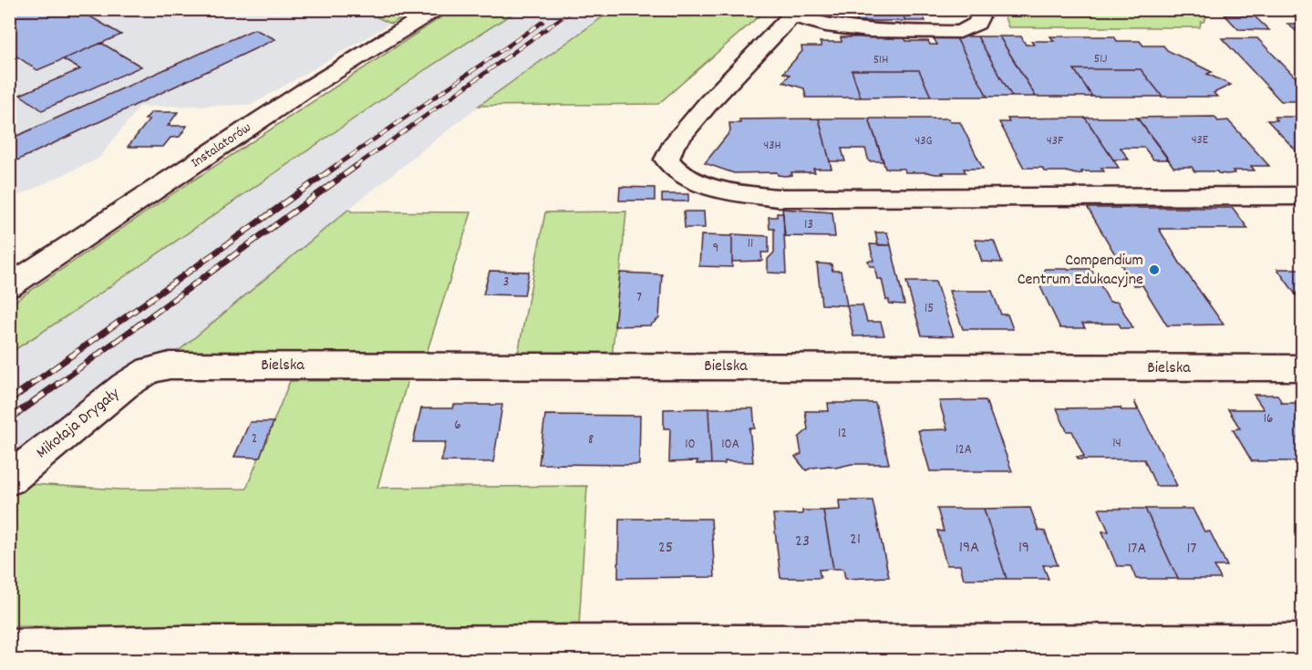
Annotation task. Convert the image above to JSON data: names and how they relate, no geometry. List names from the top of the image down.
{
  "streets": {
    "street": ["Instalatorów", "Bielska", "Mikołaja Drygały"]
  },
  "crossings": [
    ["Bielska", "Mikołaja Drygały"]
  ],
  "places": ["Compendium Centrum Edukacyjne"],
  "house_numbers": [
    "51J",
    "51H",
    "43E",
    "43G",
    "43F",
    "43H",
    "13",
    "11",
    "9",
    "3",
    "7",
    "15",
    "16",
    "6",
    "12",
    "2",
    "8",
    "14",
    "10",
    "10A",
    "12A",
    "21",
    "23",
    "25",
    "19A",
    "19",
    "17A",
    "17"
  ]
}
